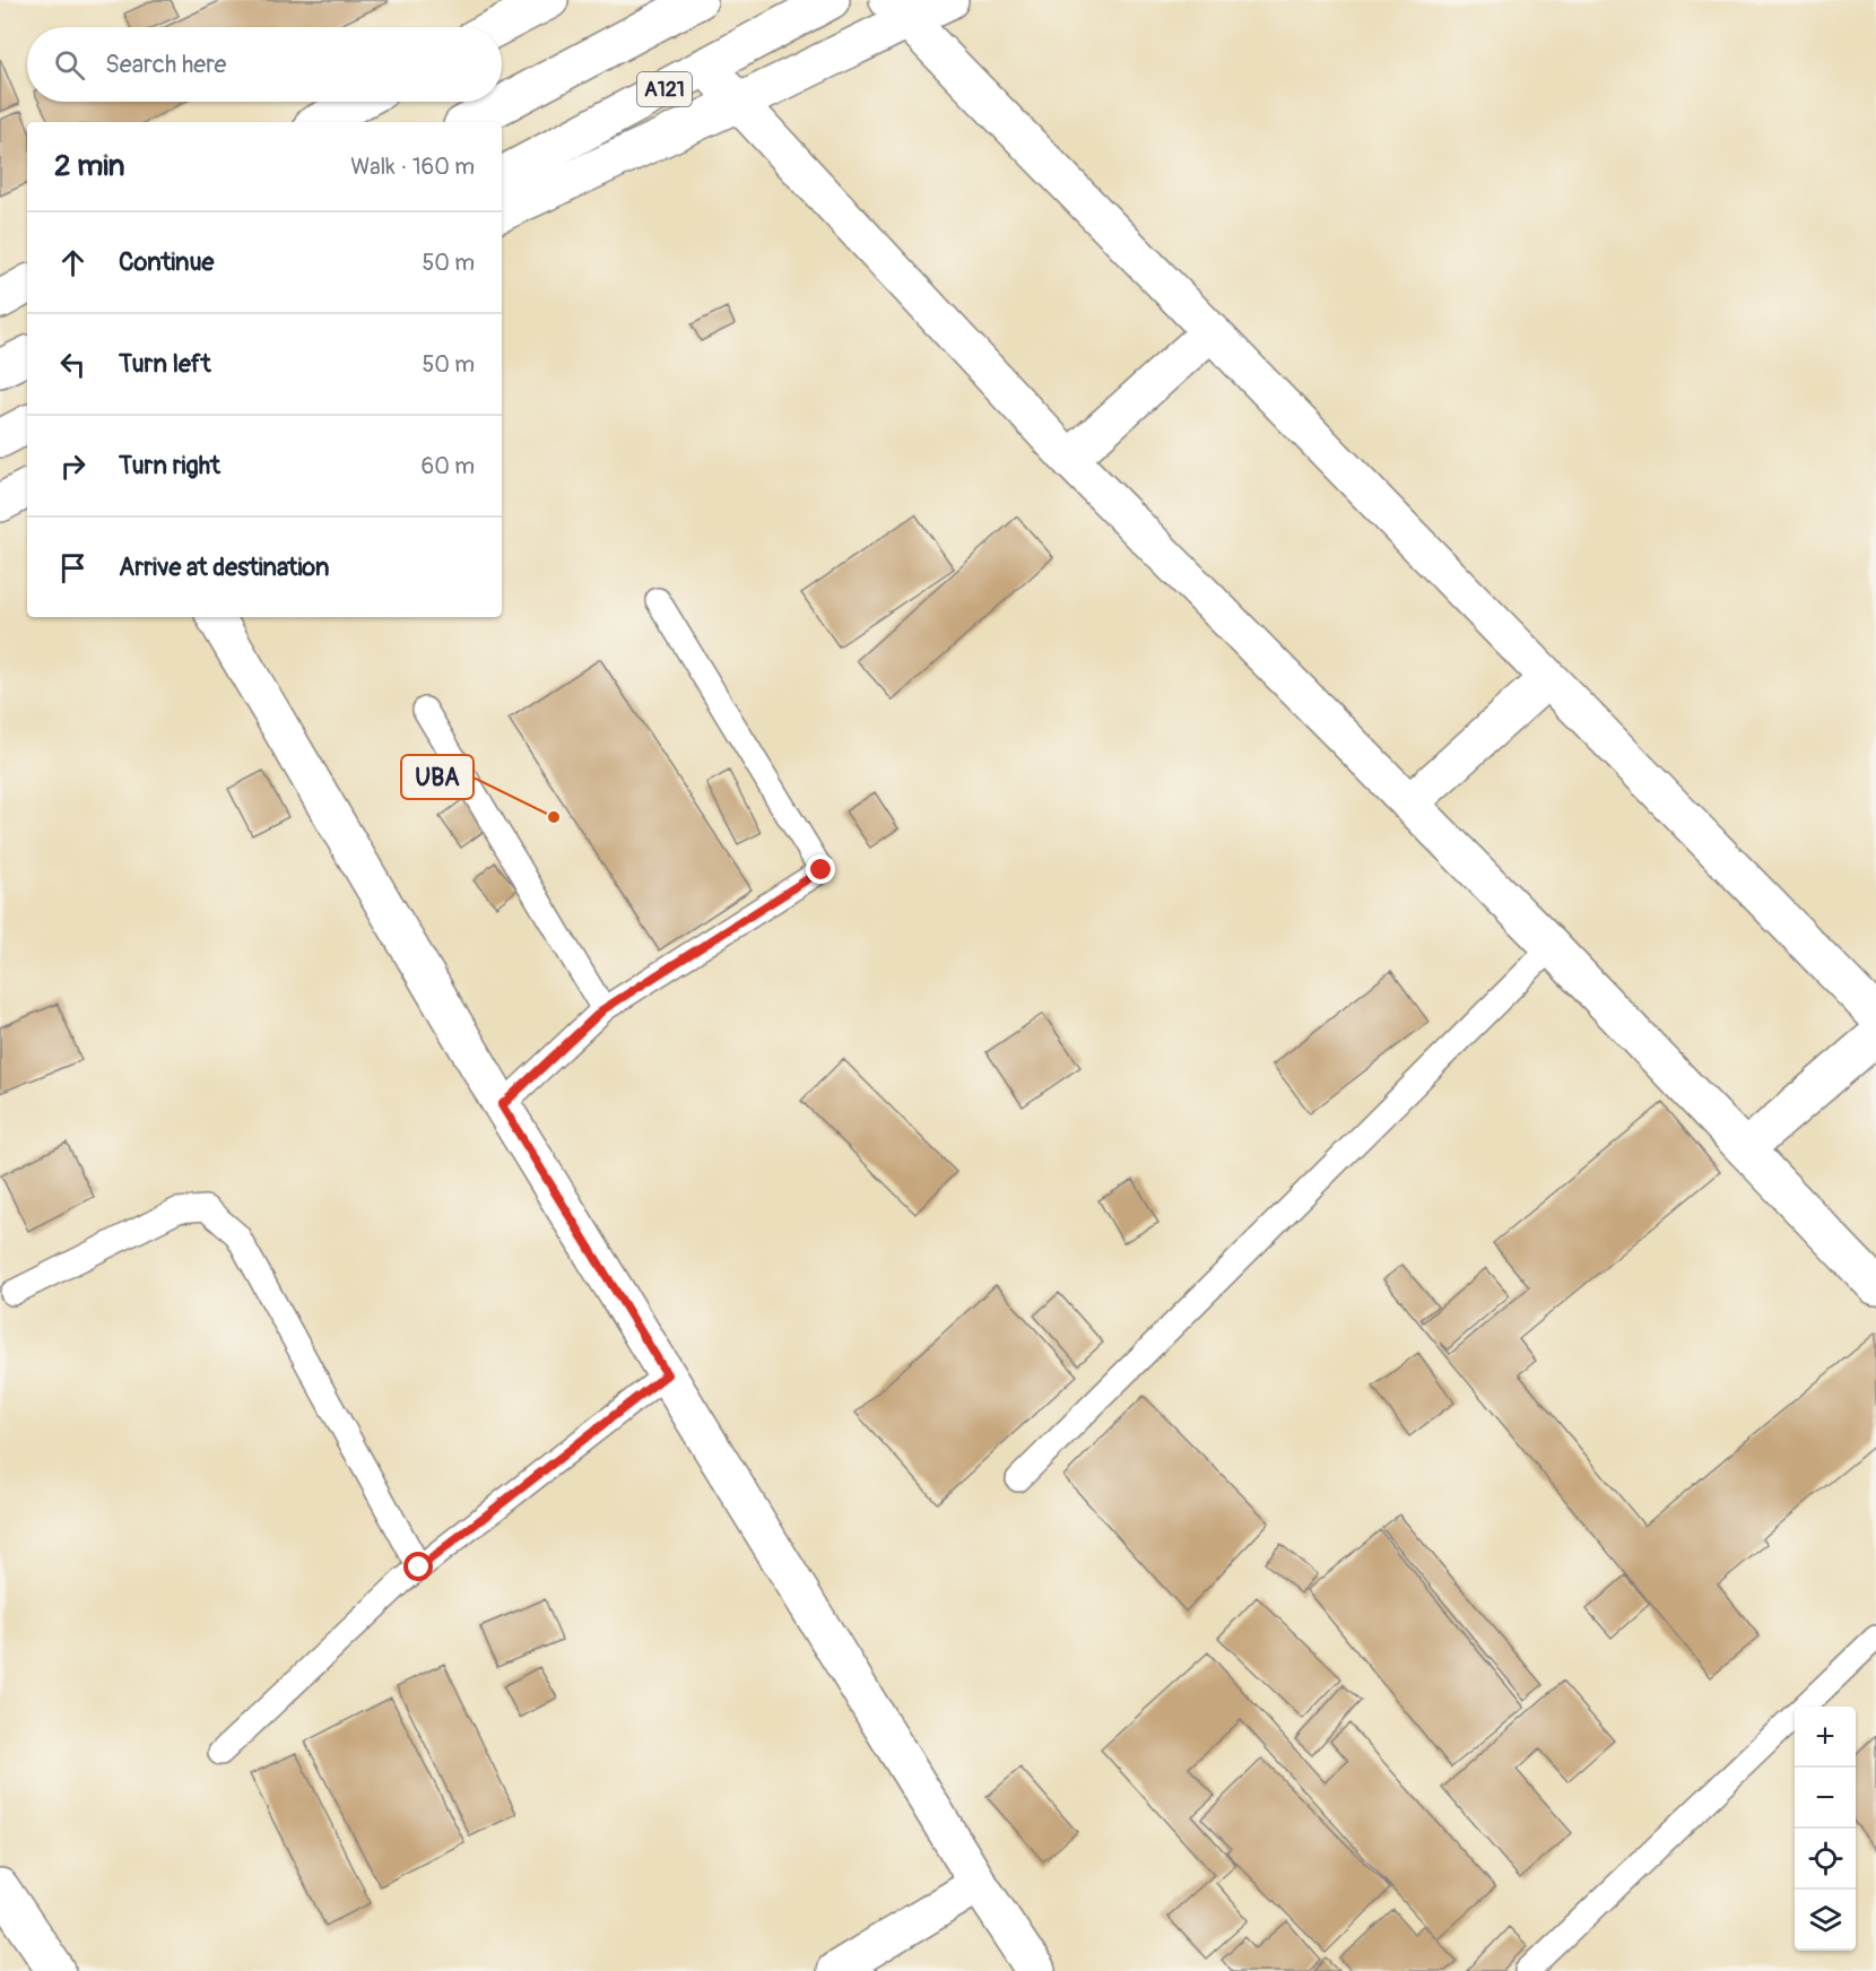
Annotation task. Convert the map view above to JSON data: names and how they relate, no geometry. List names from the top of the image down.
{
  "streets": {
    "main road": ["A121"]
  },
  "places": ["UBA"],
  "page": {
    "search": "Search here",
    "heading": ["2 min", "Walk · 160 m"],
    "list": [
      ["Continue", "50 m"],
      ["Turn left", "50 m"],
      ["Turn right", "60 m"],
      "Arrive at destination"
    ],
    "map_buttons": ["+", "−"]
  }
}
